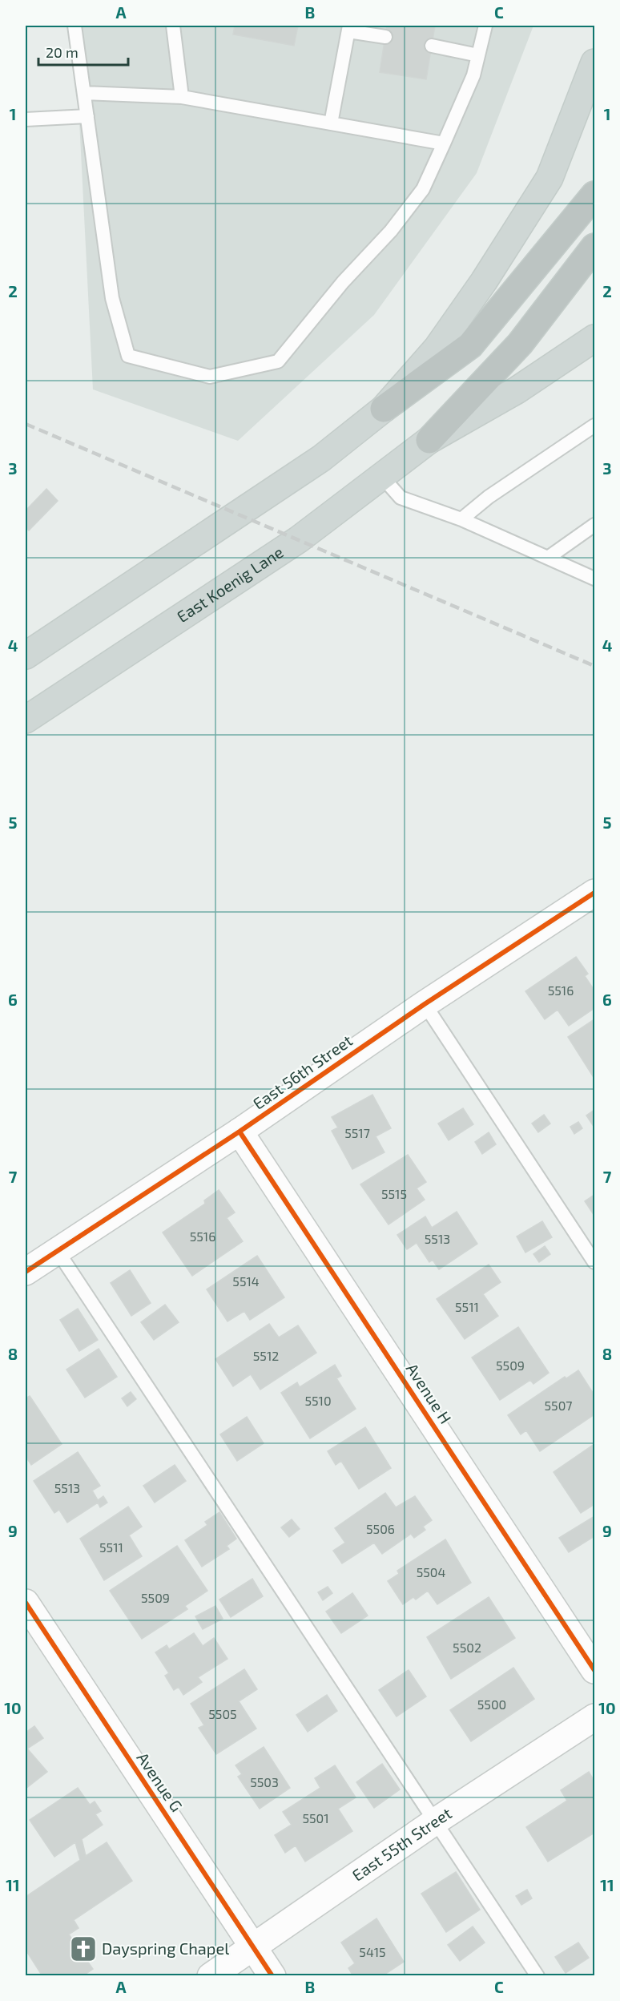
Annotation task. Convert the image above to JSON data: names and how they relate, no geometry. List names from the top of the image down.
{
  "streets": {
    "main road": ["East Koenig Lane"],
    "street": [
      "East 56th Street",
      "Avenue H",
      "Avenue G",
      "East 55th Street"
    ]
  },
  "crossings": [
    ["East 56th Street", "Avenue H"],
    ["Avenue G", "East 55th Street"]
  ],
  "places": {
    "church": ["Dayspring Chapel"]
  },
  "house_numbers": [
    "5516",
    "5517",
    "5515",
    "5516",
    "5513",
    "5514",
    "5511",
    "5512",
    "5509",
    "5510",
    "5507",
    "5513",
    "5506",
    "5511",
    "5504",
    "5509",
    "5502",
    "5500",
    "5505",
    "5503",
    "5501",
    "5415"
  ],
  "scale_bar": "20 m",
  "grid": {
    "columns": ["A", "B", "C"],
    "rows": [
      "1",
      "2",
      "3",
      "4",
      "5",
      "6",
      "7",
      "8",
      "9",
      "10",
      "11"
    ]
  }
}
